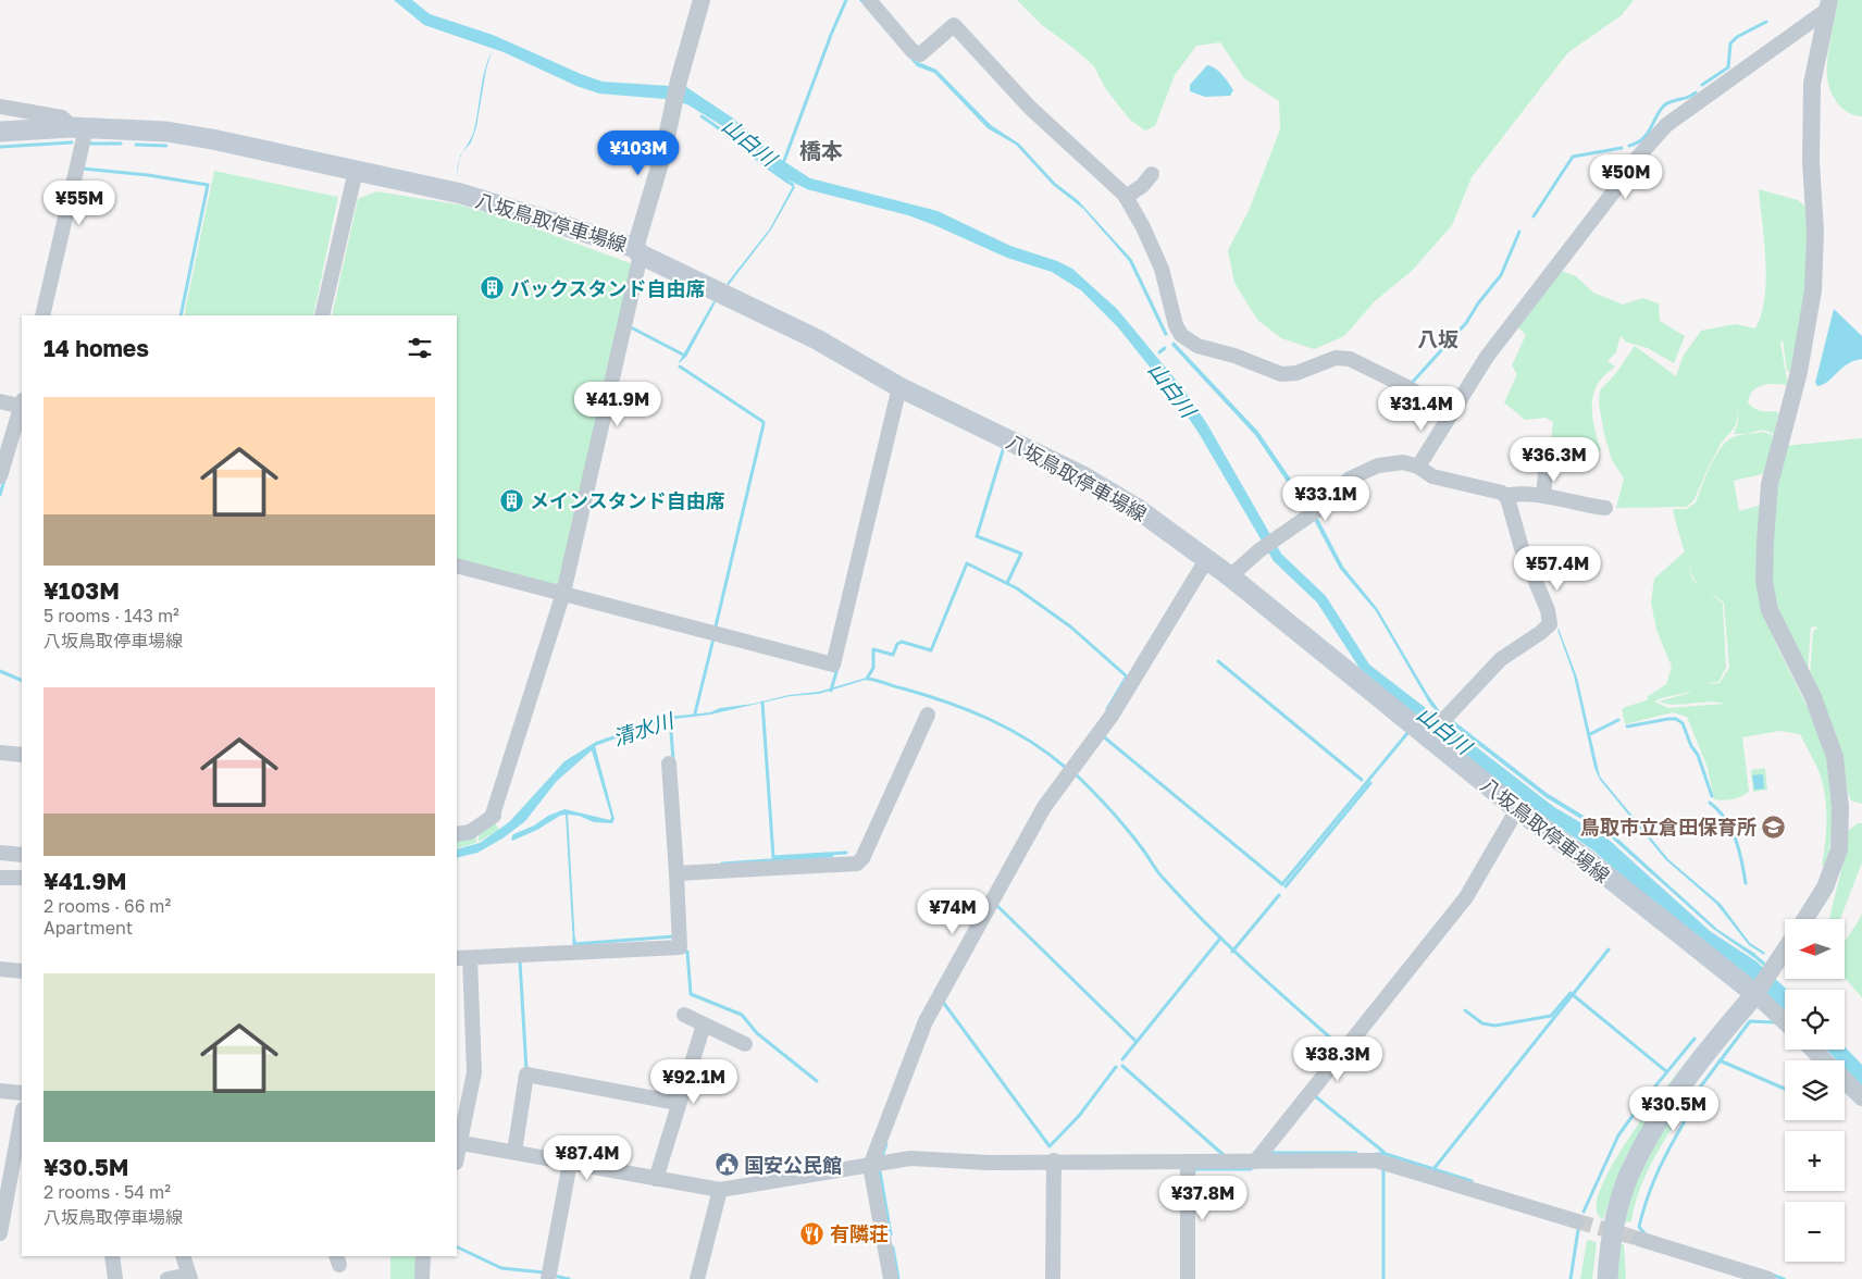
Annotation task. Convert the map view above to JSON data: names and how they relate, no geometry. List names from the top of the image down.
{
  "streets": {
    "main road": ["八坂鳥取停車場線"]
  },
  "districts": ["橋本", "八坂"],
  "water": ["山白川", "清水川"],
  "places": {
    "building": ["バックスタンド自由席", "メインスタンド自由席"],
    "school or university": ["鳥取市立倉田保育所"],
    "public building": ["国安公民館"],
    "restaurant": ["有隣荘"]
  },
  "north": "left",
  "page": {
    "price": [
      "¥103M",
      "¥50M",
      "¥55M",
      "¥41.9M",
      "¥31.4M",
      "¥36.3M",
      "¥33.1M",
      "¥57.4M",
      "¥74M",
      "¥38.3M",
      "¥92.1M",
      "¥30.5M",
      "¥87.4M",
      "¥37.8M"
    ],
    "heading": "14 homes",
    "list": [
      {
        "name": "¥103M",
        "note": "5 rooms · 143 m² · 八坂鳥取停車場線"
      },
      {
        "name": "¥41.9M",
        "note": "2 rooms · 66 m² · Apartment"
      },
      {
        "name": "¥30.5M",
        "note": "2 rooms · 54 m² · 八坂鳥取停車場線"
      }
    ],
    "map_buttons": ["+", "−"]
  }
}
